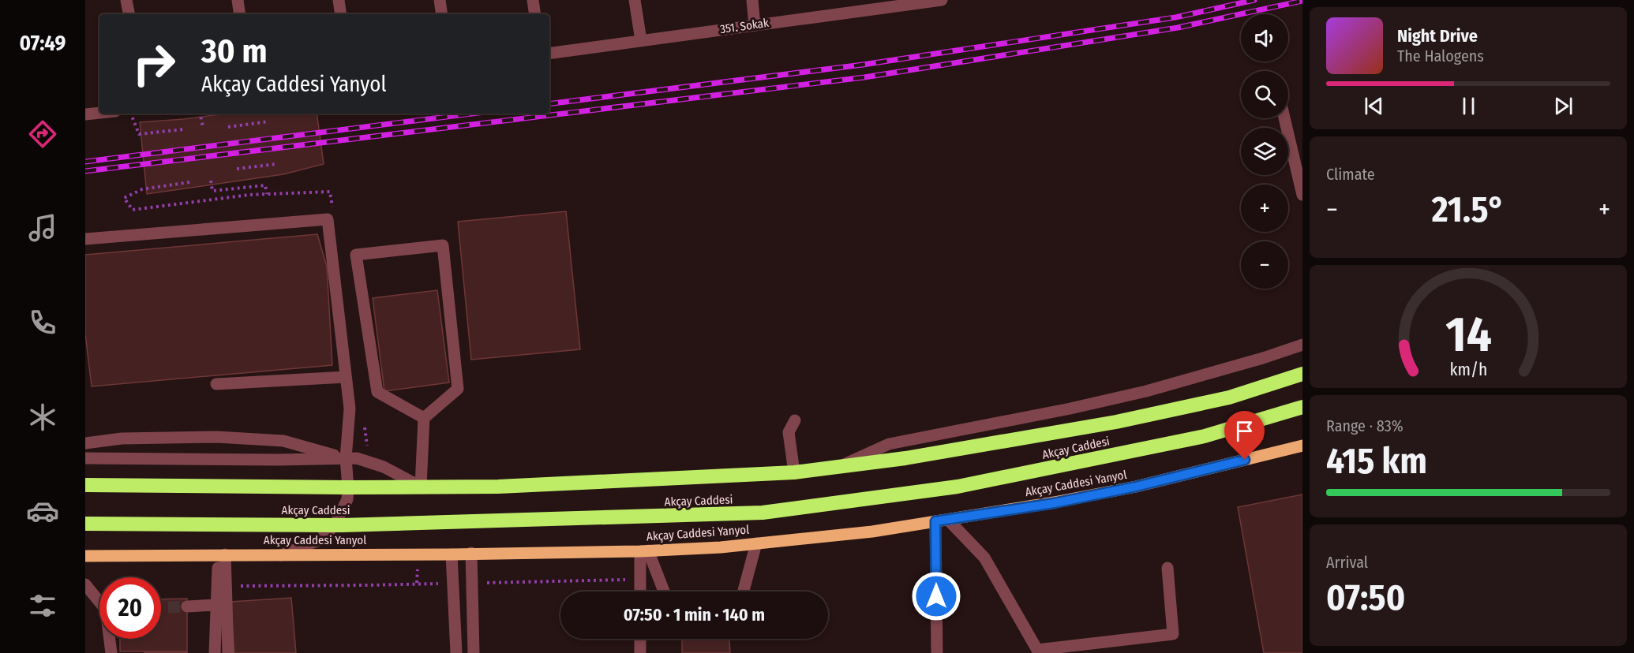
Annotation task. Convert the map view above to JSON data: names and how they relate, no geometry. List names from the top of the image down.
{
  "streets": {
    "highway": ["Akçay Caddesi"],
    "main road": ["Akçay Caddesi Yanyol"],
    "street": ["351. Sokak"]
  },
  "page": {
    "tabs": "07:49",
    "map_buttons": ["+", "−"],
    "turn": ["30 m", "Akçay Caddesi Yanyol"],
    "song": ["Night Drive", "The Halogens"],
    "tile": [
      "Climate",
      ["Range · 83%", "415 km"],
      ["Arrival", "07:50"]
    ],
    "heat": ["−", "21.5°", "+"],
    "limit": "20",
    "trip": "07:50 · 1 min · 140 m",
    "gauge": ["14", "km/h"]
  }
}
